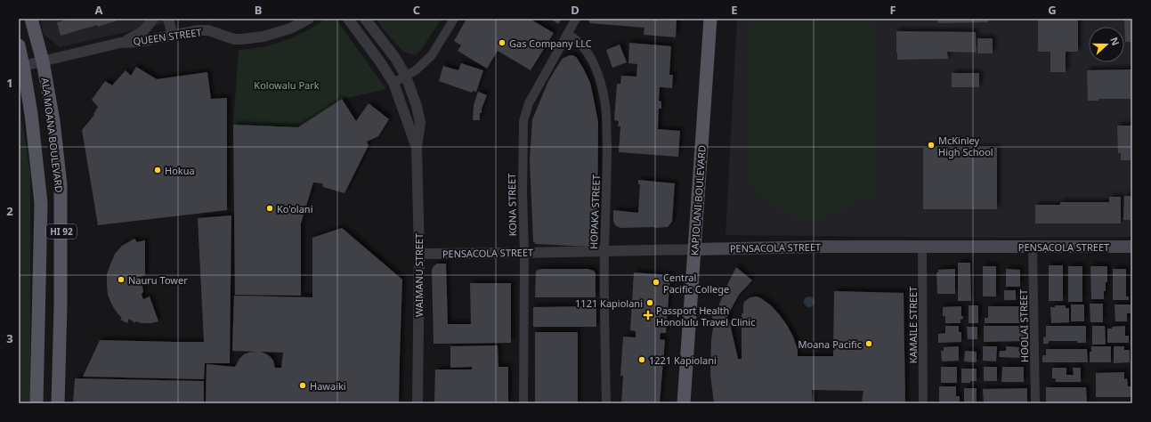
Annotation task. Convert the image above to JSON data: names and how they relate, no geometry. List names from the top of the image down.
{
  "streets": {
    "main road": [
      "ALA MOANA BOULEVARD",
      "KAPIOLANI BOULEVARD",
      "HI 92",
      "PENSACOLA STREET"
    ],
    "street": [
      "QUEEN STREET",
      "KONA STREET",
      "HOPAKA STREET",
      "WAIMANU STREET",
      "KAMAILE STREET",
      "HOOLAI STREET"
    ]
  },
  "crossings": [
    ["QUEEN STREET", "ALA MOANA BOULEVARD"],
    ["KAPIOLANI BOULEVARD", "PENSACOLA STREET"],
    ["KONA STREET", "HOPAKA STREET"],
    ["KONA STREET", "PENSACOLA STREET"],
    ["HOPAKA STREET", "PENSACOLA STREET"],
    ["PENSACOLA STREET", "WAIMANU STREET"],
    ["PENSACOLA STREET", "KAMAILE STREET"],
    ["PENSACOLA STREET", "HOOLAI STREET"]
  ],
  "parks": ["Kolowalu Park"],
  "places": {
    "other": [
      "Gas Company LLC",
      "McKinley High School",
      "Hokua",
      "Ko'olani",
      "Nauru Tower",
      "Central Pacific College",
      "1121 Kapiolani",
      "Moana Pacific",
      "1221 Kapiolani",
      "Hawaiki"
    ],
    "health": ["Passport Health Honolulu Travel Clinic"]
  },
  "north": "right",
  "grid": {
    "columns": [
      "A",
      "B",
      "C",
      "D",
      "E",
      "F",
      "G"
    ],
    "rows": ["1", "2", "3"]
  }
}
